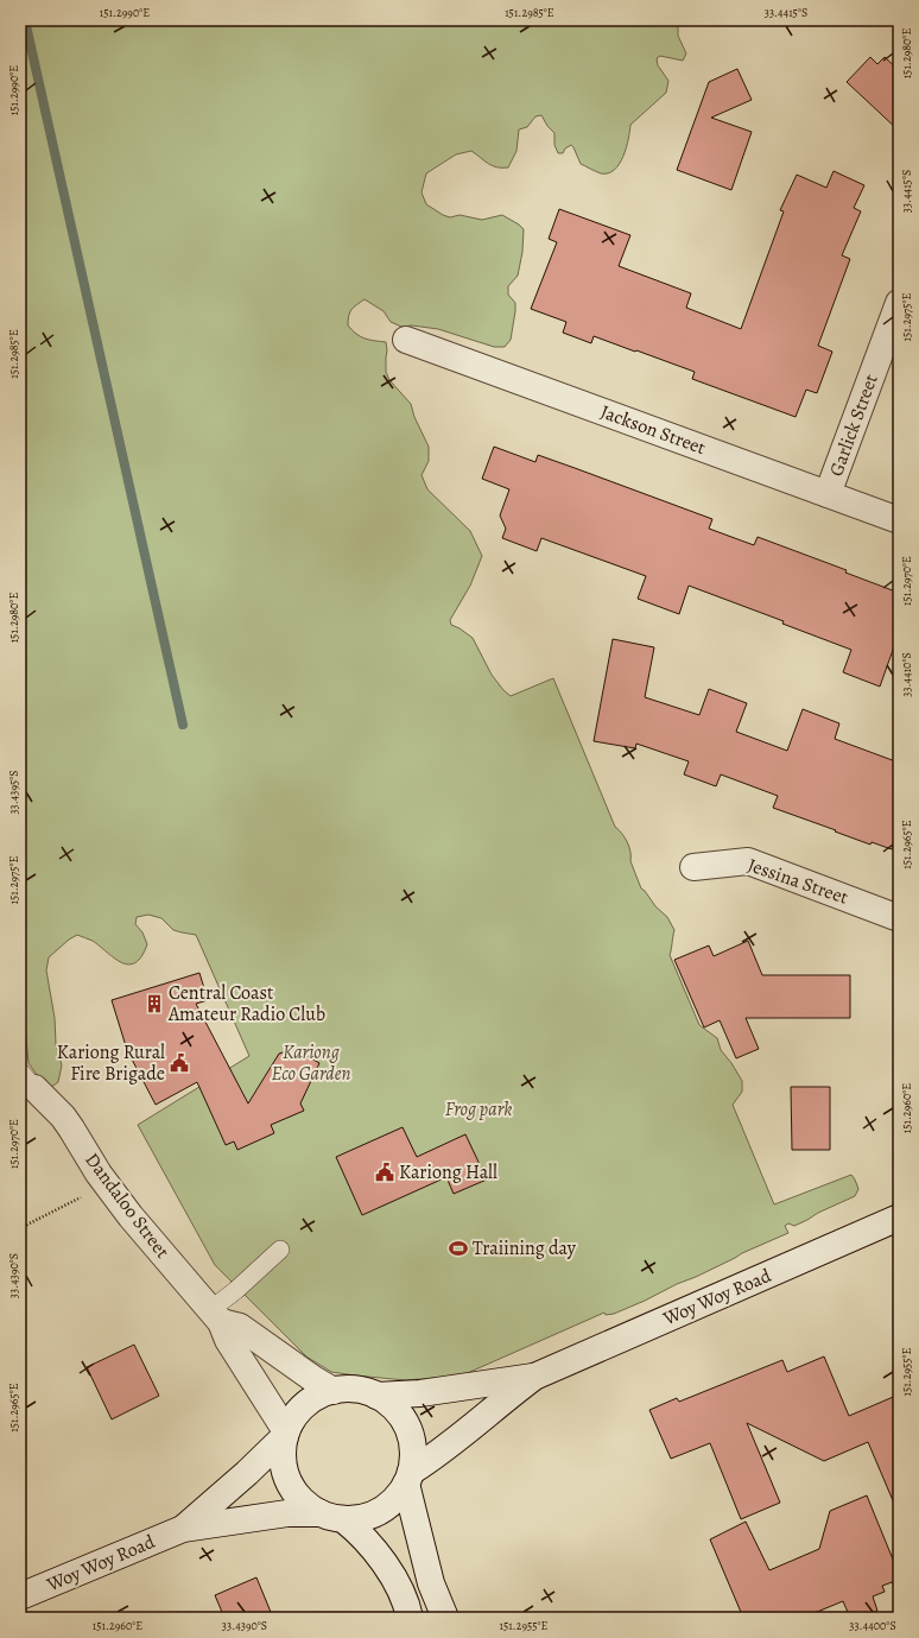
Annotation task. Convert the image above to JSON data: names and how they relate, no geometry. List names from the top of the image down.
{
  "streets": {
    "street": [
      "Garlick Street",
      "Jackson Street",
      "Jessina Street",
      "Dandaloo Street",
      "Woy Woy Road"
    ]
  },
  "crossings": [
    ["Garlick Street", "Jackson Street"],
    ["Dandaloo Street", "Woy Woy Road"]
  ],
  "parks": ["Kariong Eco Garden", "Frog park"],
  "places": {
    "building": ["Central Coast Amateur Radio Club"],
    "public building": ["Kariong Rural Fire Brigade", "Kariong Hall"],
    "sports": ["Traiining day"]
  },
  "coordinates": [
    "151.2990°E",
    "151.2985°E",
    "33.4415°S",
    "151.2980°E",
    "151.2975°E",
    "151.2970°E",
    "33.4410°S",
    "33.4395°S",
    "151.2965°E",
    "151.2960°E",
    "33.4390°S",
    "151.2955°E",
    "33.4400°S"
  ]
}
